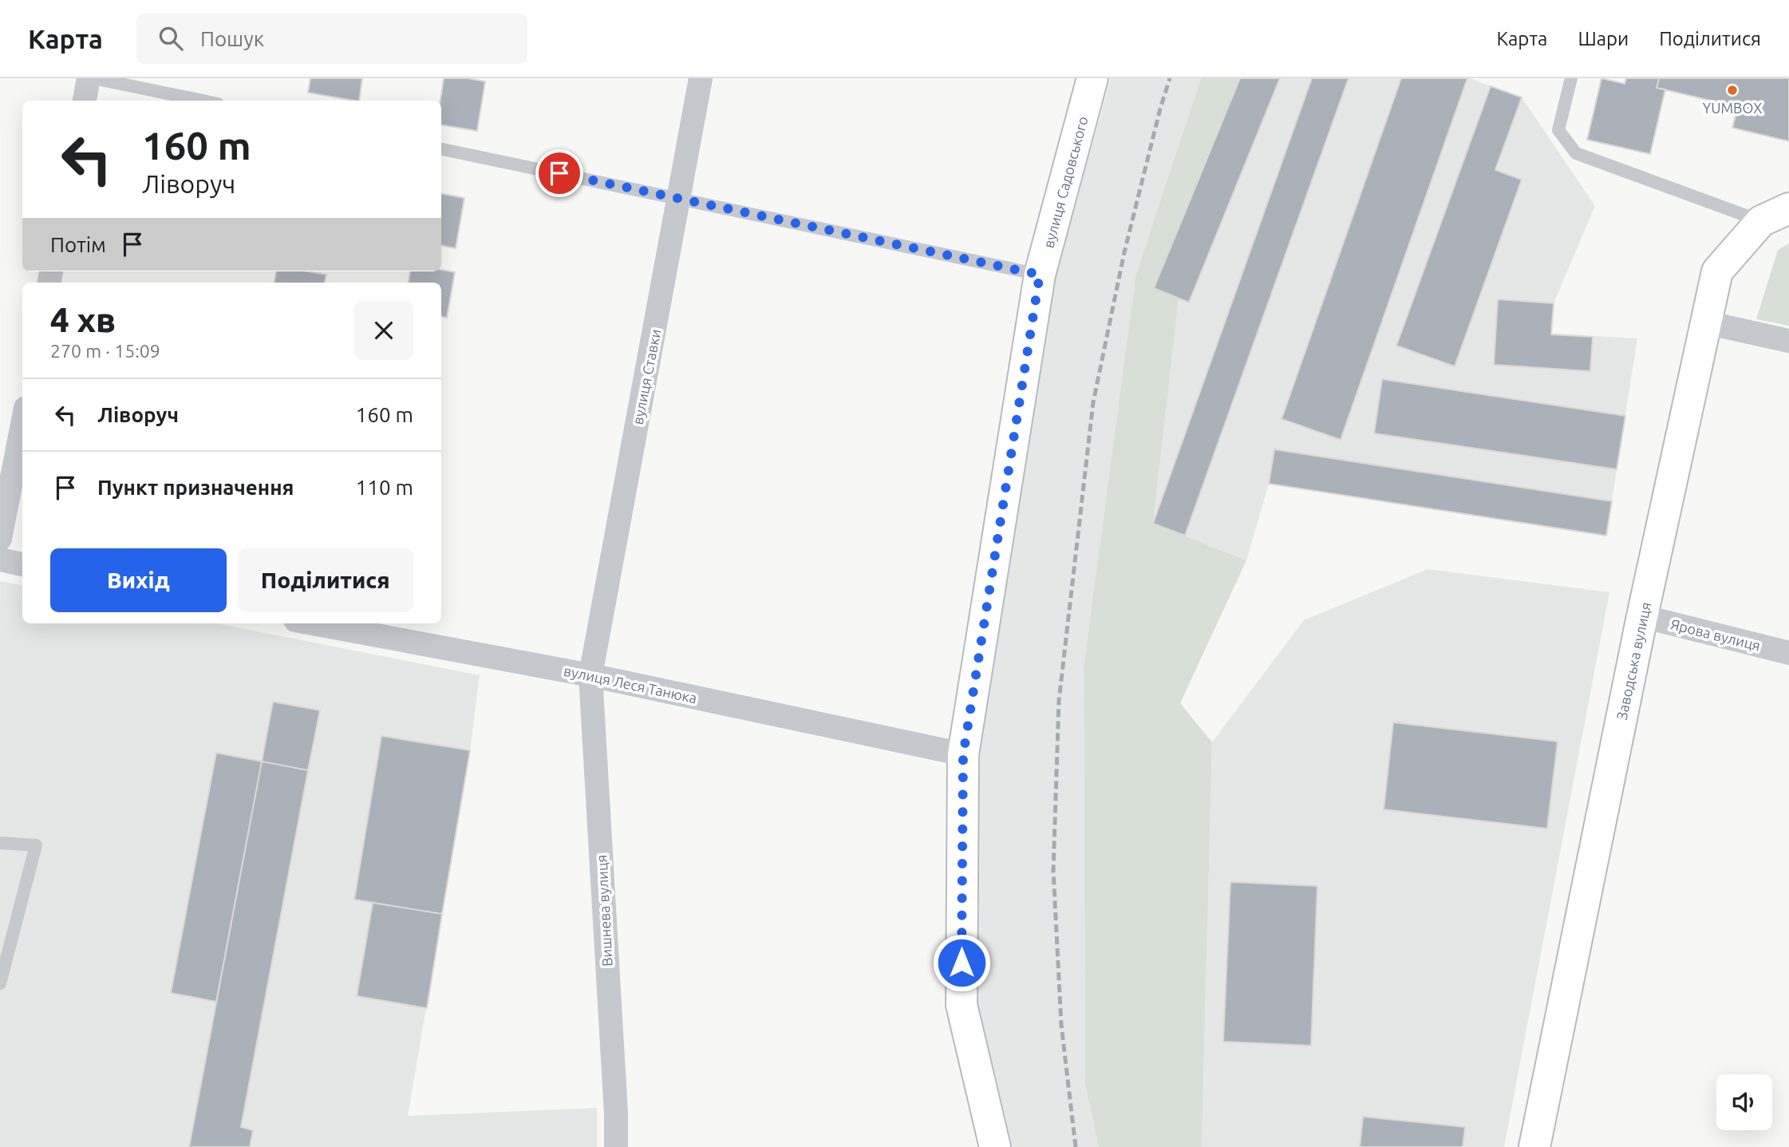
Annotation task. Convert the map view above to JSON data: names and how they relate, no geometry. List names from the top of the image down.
{
  "streets": {
    "street": [
      "вулиця Садовського",
      "вулиця Ставки",
      "Ярова вулиця",
      "Заводська вулиця",
      "вулиця Леся Танюка",
      "Вишнева вулиця"
    ]
  },
  "crossings": [
    ["вулиця Садовського", "вулиця Леся Танюка"],
    ["вулиця Ставки", "вулиця Леся Танюка"],
    ["вулиця Ставки", "Вишнева вулиця"],
    ["Ярова вулиця", "Заводська вулиця"],
    ["вулиця Леся Танюка", "Вишнева вулиця"]
  ],
  "places": ["YUMBOX"],
  "page": {
    "header": "Карта",
    "search": "Пошук",
    "nav": ["Карта", "Шари", "Поділитися"],
    "turn": ["160 m", "Ліворуч"],
    "then": "Потім",
    "heading": ["4 хв", "270 m · 15:09"],
    "list": [
      {
        "name": "Ліворуч",
        "value": "160 m"
      },
      {
        "name": "Пункт призначення",
        "value": "110 m"
      }
    ],
    "buttons": ["Вихід", "Поділитися"]
  }
}
